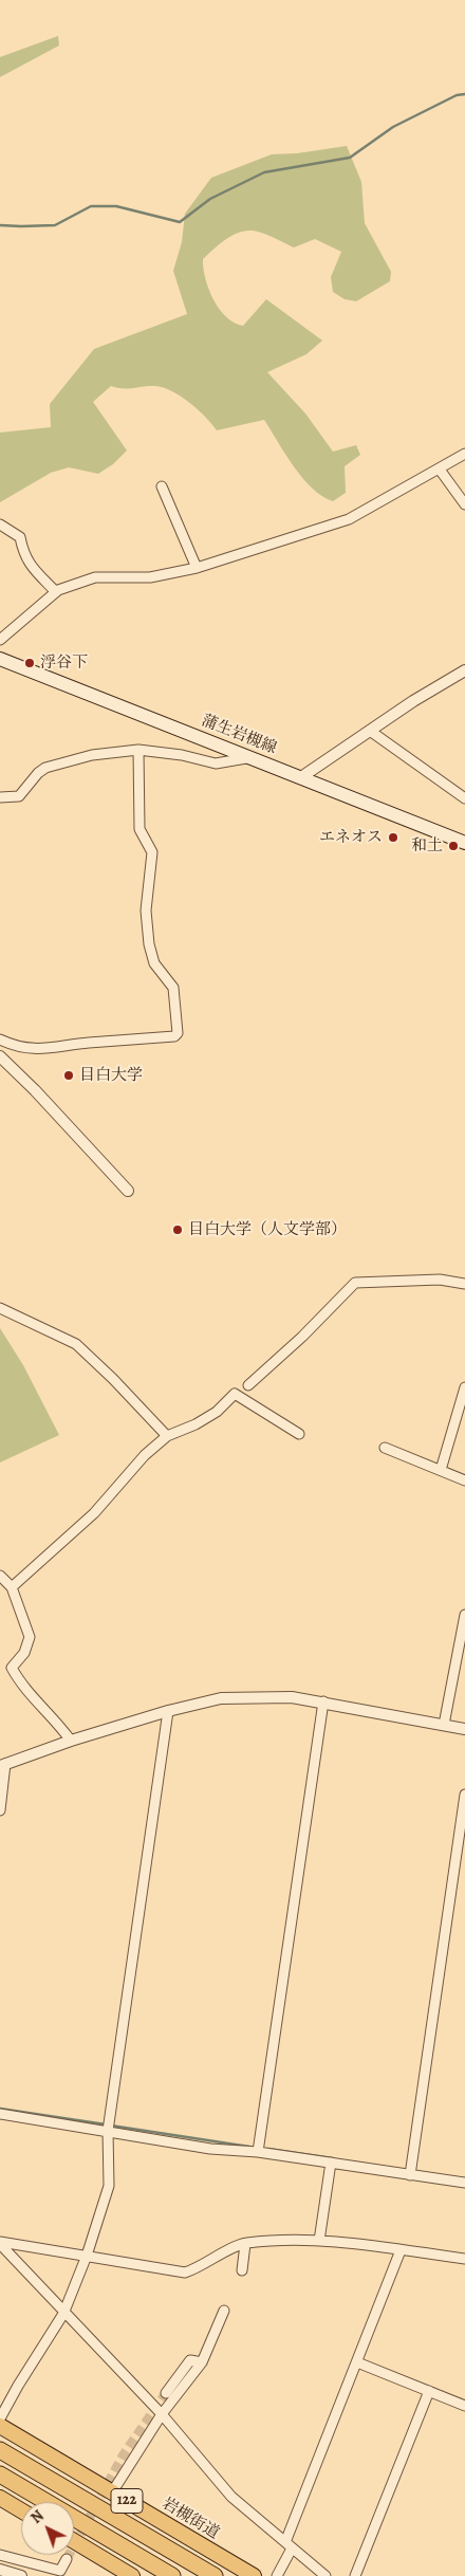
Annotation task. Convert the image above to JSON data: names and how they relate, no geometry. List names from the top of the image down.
{
  "streets": {
    "highway": ["122", "岩槻街道"],
    "main road": ["蒲生岩槻線"]
  },
  "places": [
    "浮谷下",
    "エネオス",
    "和土",
    "目白大学",
    "目白大学（人文学部）"
  ],
  "north": "top left"
}
